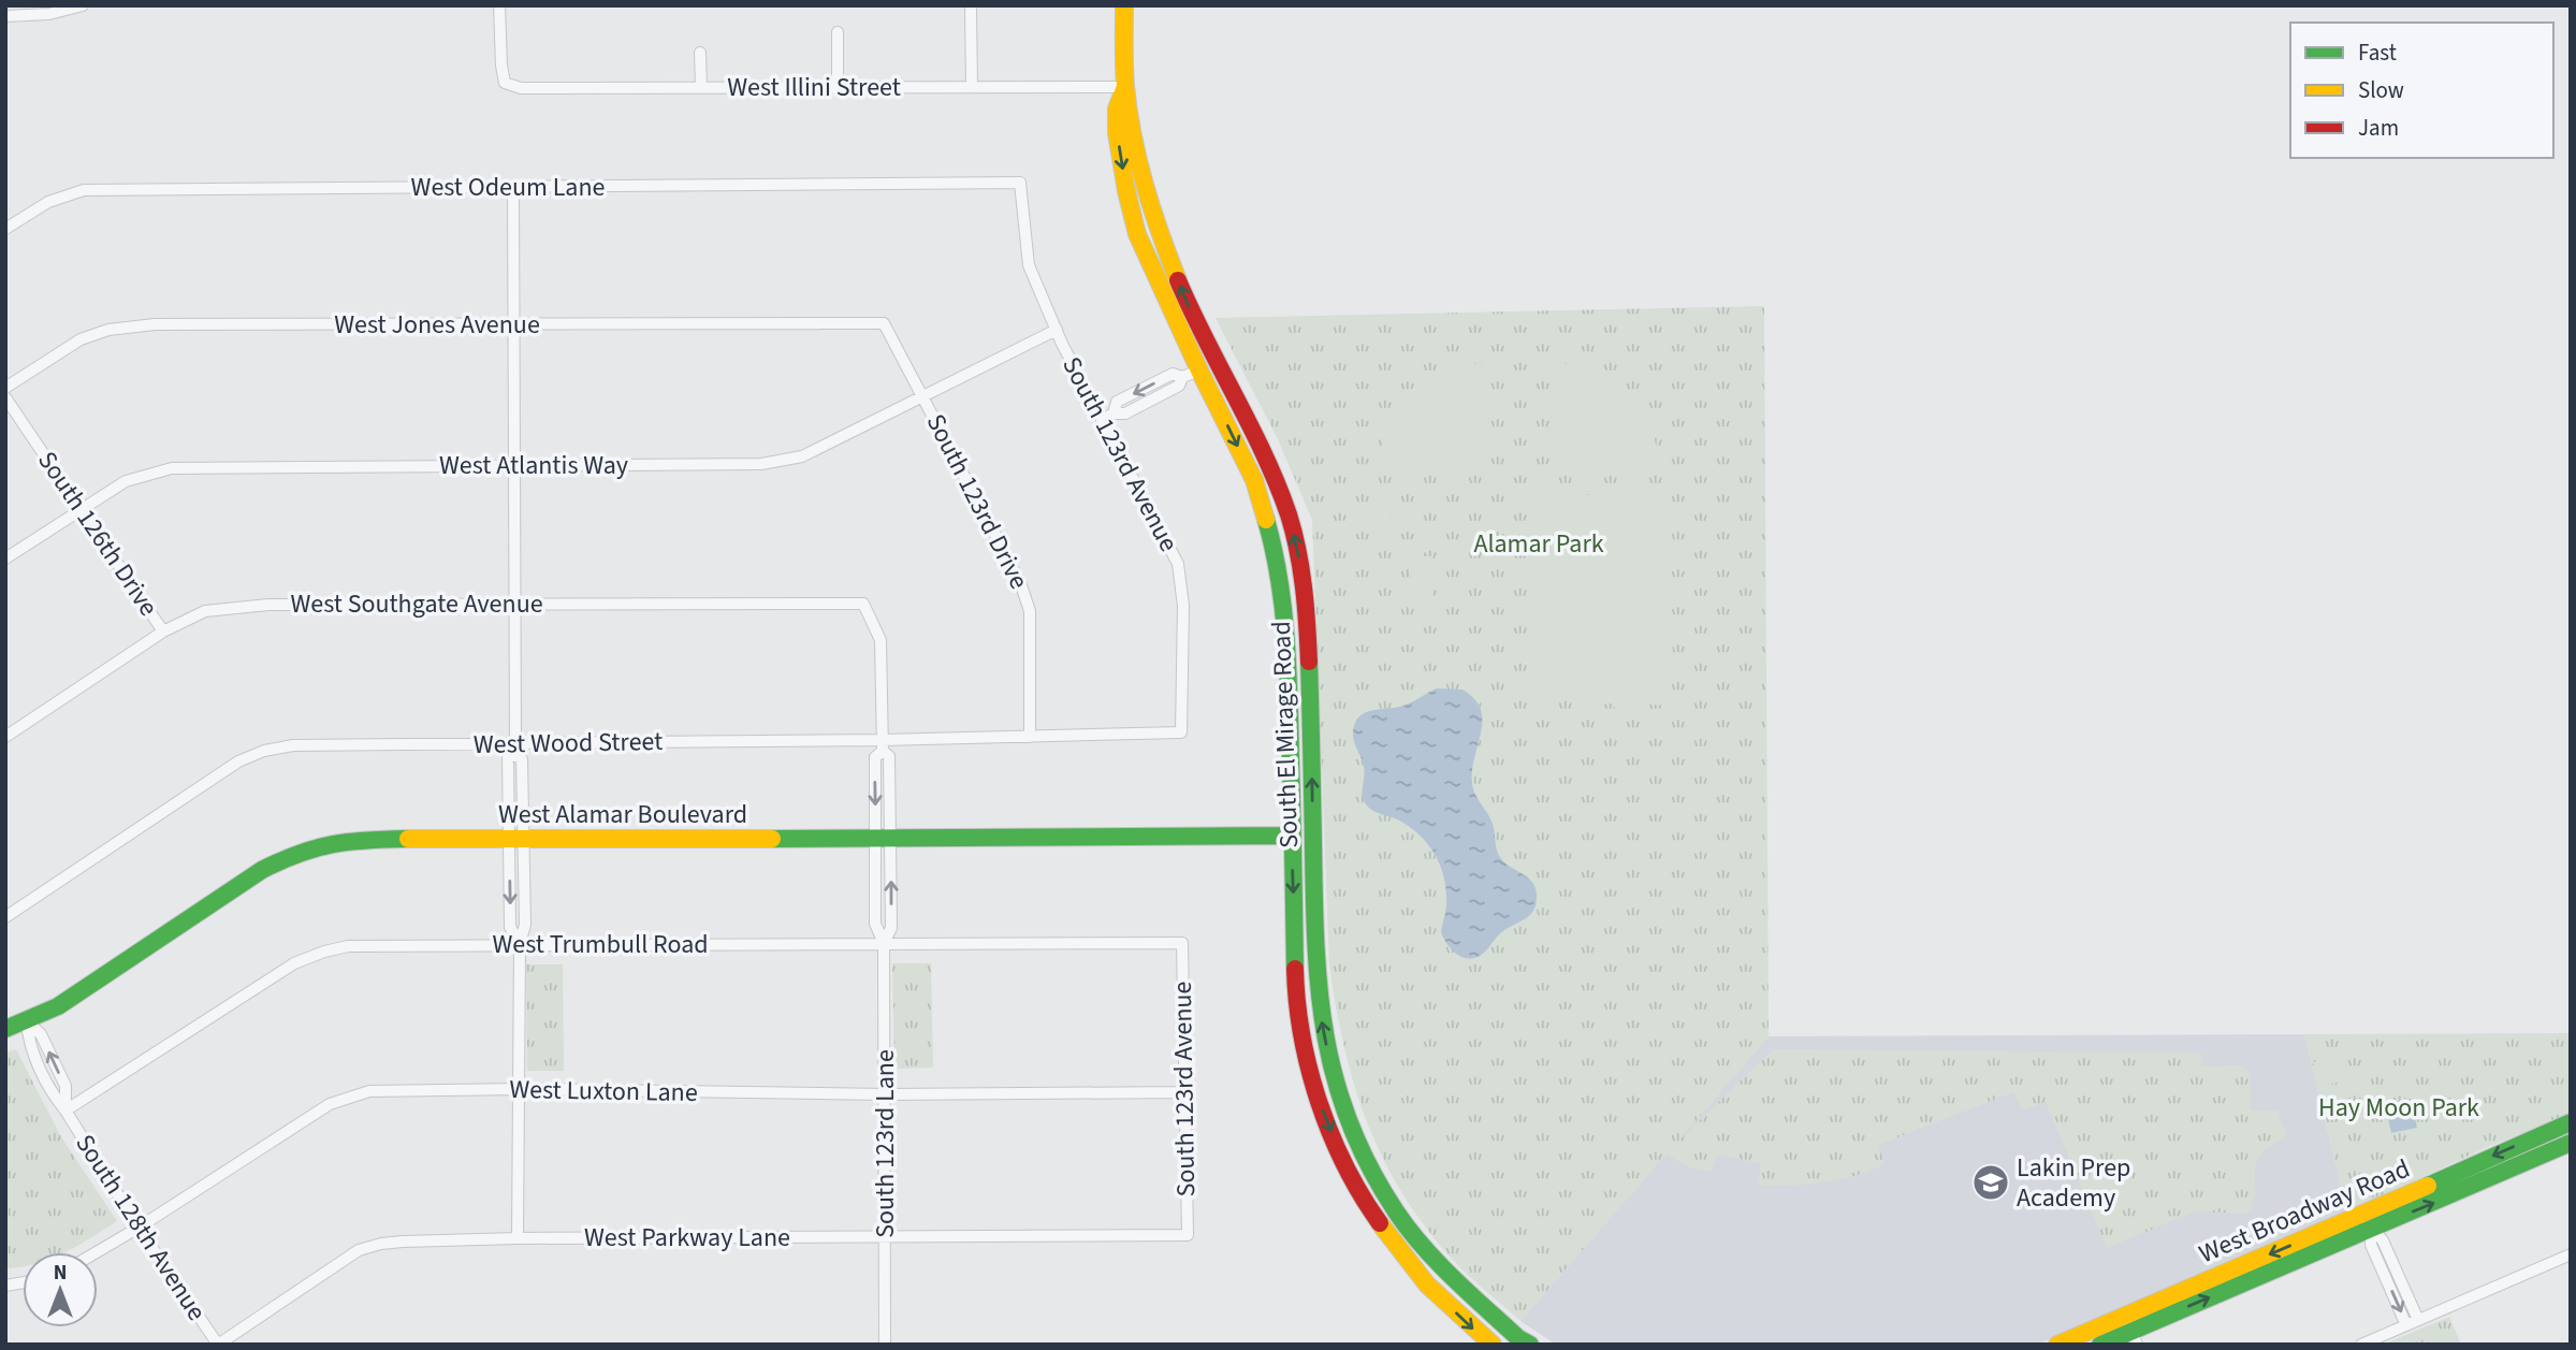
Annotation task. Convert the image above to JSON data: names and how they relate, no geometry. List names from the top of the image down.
{
  "streets": {
    "main road": ["South El Mirage Road", "West Alamar Boulevard", "West Broadway Road"],
    "street": [
      "West Illini Street",
      "West Odeum Lane",
      "West Jones Avenue",
      "South 123rd Avenue",
      "West Atlantis Way",
      "South 123rd Drive",
      "South 126th Drive",
      "West Southgate Avenue",
      "West Wood Street",
      "West Trumbull Road",
      "West Luxton Lane",
      "South 123rd Lane",
      "South 128th Avenue",
      "West Parkway Lane"
    ]
  },
  "crossings": [
    ["West Illini Street", "South El Mirage Road"],
    ["West Odeum Lane", "South 123rd Avenue"],
    ["West Jones Avenue", "South 123rd Drive"],
    ["South 123rd Avenue", "West Atlantis Way"],
    ["South 123rd Avenue", "West Wood Street"],
    ["South 123rd Avenue", "West Trumbull Road"],
    ["South 123rd Avenue", "West Luxton Lane"],
    ["South 123rd Avenue", "West Parkway Lane"],
    ["West Atlantis Way", "South 123rd Drive"],
    ["West Atlantis Way", "South 126th Drive"],
    ["South 123rd Drive", "West Wood Street"],
    ["South 126th Drive", "West Southgate Avenue"],
    ["West Southgate Avenue", "South 123rd Lane"],
    ["South El Mirage Road", "West Alamar Boulevard"],
    ["West Wood Street", "South 123rd Lane"],
    ["West Alamar Boulevard", "South 123rd Lane"],
    ["West Alamar Boulevard", "South 128th Avenue"],
    ["West Trumbull Road", "South 123rd Lane"],
    ["West Trumbull Road", "South 128th Avenue"],
    ["West Luxton Lane", "South 123rd Lane"],
    ["West Luxton Lane", "South 128th Avenue"],
    ["South 123rd Lane", "West Parkway Lane"],
    ["South 128th Avenue", "West Parkway Lane"]
  ],
  "parks": ["Alamar Park", "Hay Moon Park"],
  "places": {
    "school or university": ["Lakin Prep Academy"]
  },
  "legend": ["Fast", "Slow", "Jam"],
  "north": "top"
}
